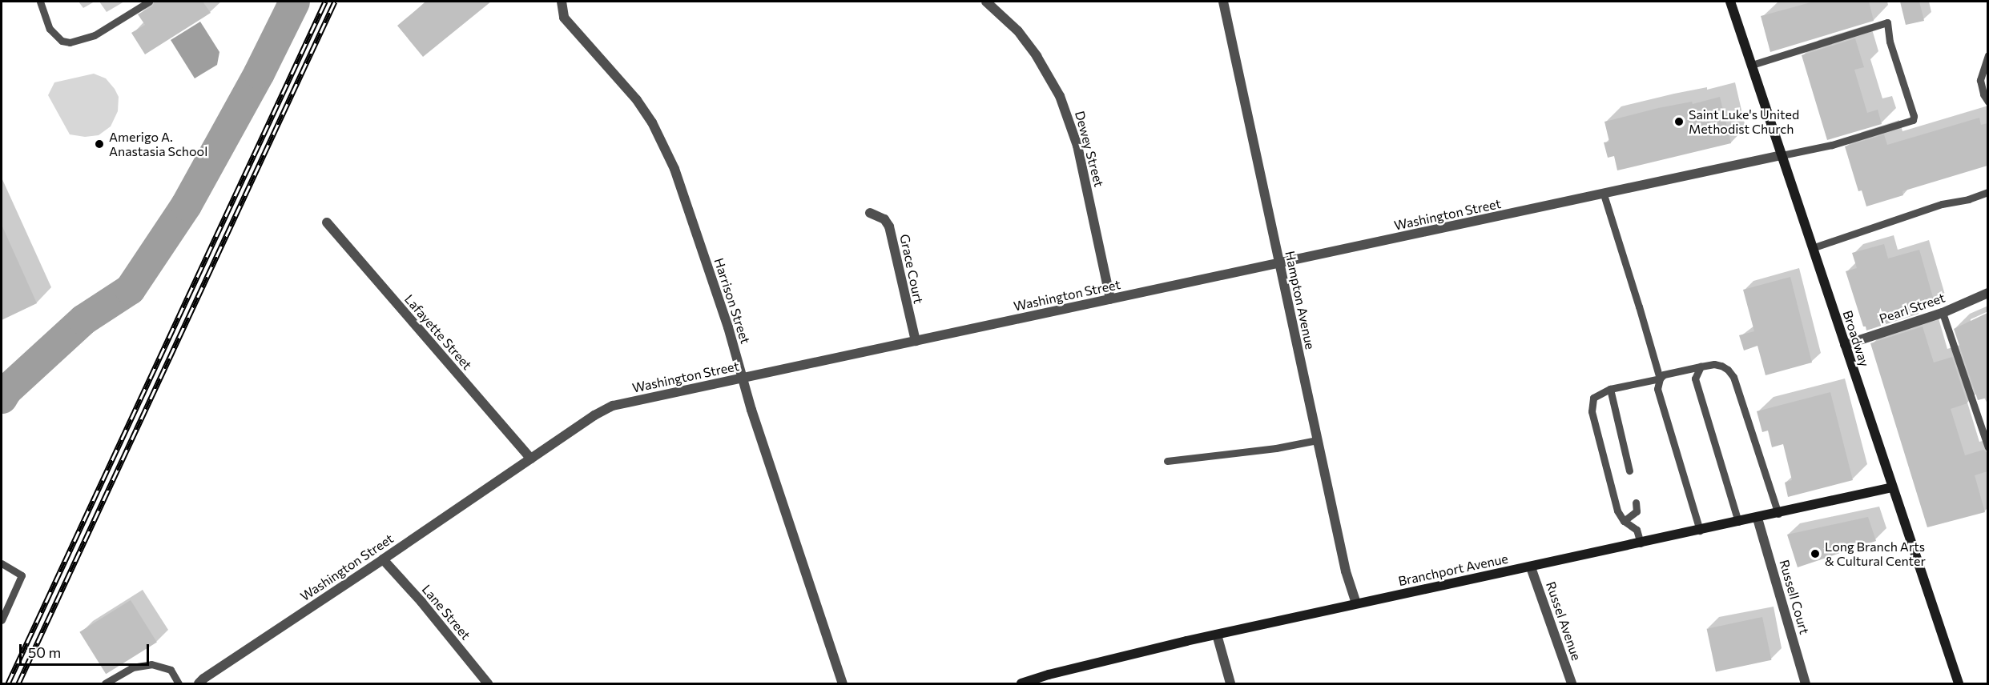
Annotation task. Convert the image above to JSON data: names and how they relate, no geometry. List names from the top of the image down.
{
  "streets": {
    "street": [
      "Dewey Street",
      "Washington Street",
      "Grace Court",
      "Hampton Avenue",
      "Harrison Street",
      "Pearl Street",
      "Lafayette Street",
      "Broadway",
      "Branchport Avenue",
      "Russell Court",
      "Lane Street",
      "Russel Avenue"
    ]
  },
  "crossings": [
    ["Dewey Street", "Washington Street"],
    ["Washington Street", "Grace Court"],
    ["Washington Street", "Hampton Avenue"],
    ["Washington Street", "Harrison Street"],
    ["Washington Street", "Lafayette Street"],
    ["Washington Street", "Broadway"],
    ["Washington Street", "Lane Street"],
    ["Hampton Avenue", "Branchport Avenue"],
    ["Pearl Street", "Broadway"],
    ["Broadway", "Branchport Avenue"],
    ["Branchport Avenue", "Russell Court"],
    ["Branchport Avenue", "Russel Avenue"]
  ],
  "places": ["Saint Luke's United Methodist Church", "Amerigo A. Anastasia School", "Long Branch Arts & Cultural Center"],
  "scale_bar": "50 m"
}
